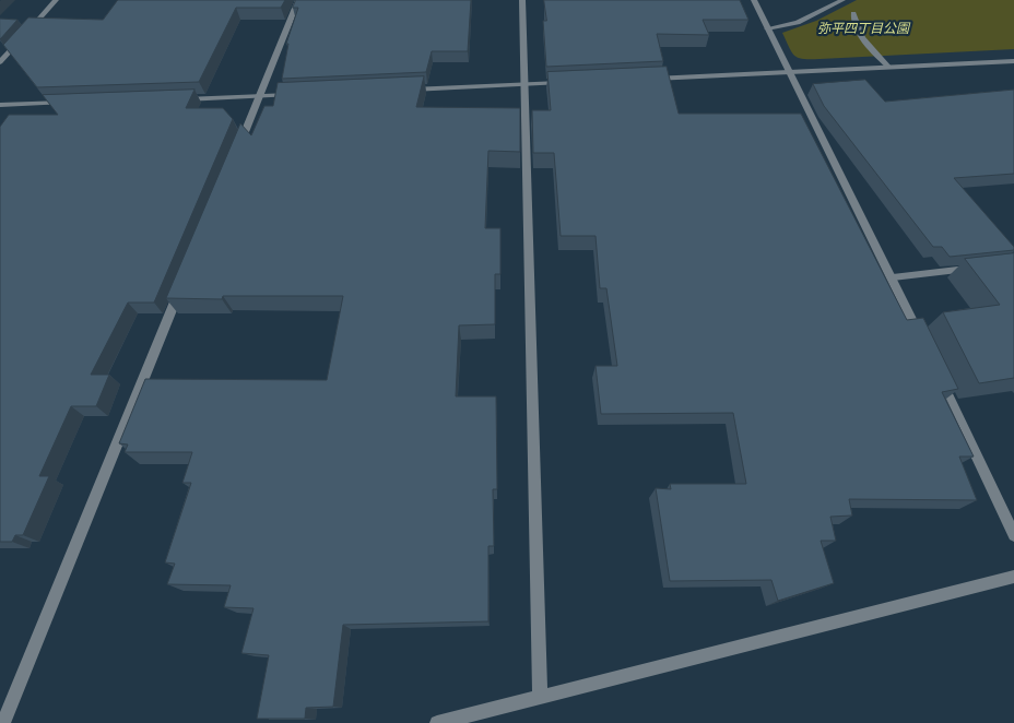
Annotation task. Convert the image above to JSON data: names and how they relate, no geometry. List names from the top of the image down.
{
  "parks": ["弥平四丁目公園"]
}
